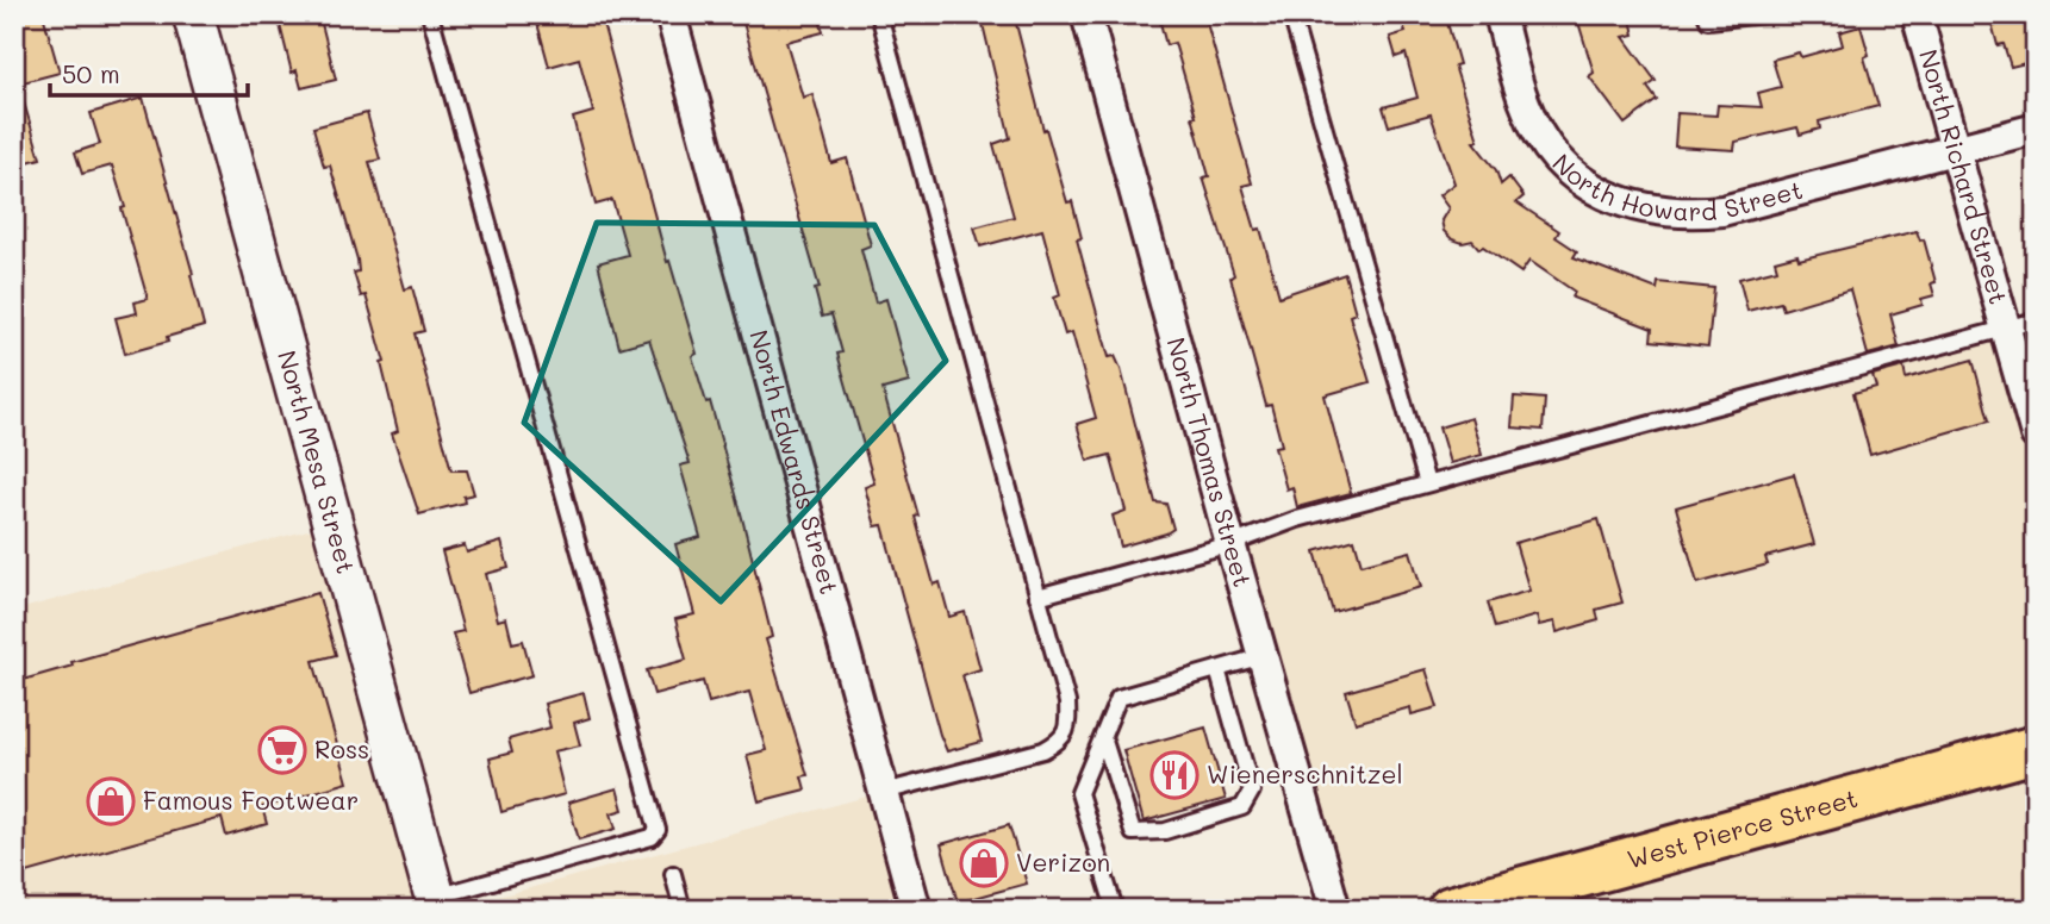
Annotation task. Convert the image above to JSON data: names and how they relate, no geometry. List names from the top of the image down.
{
  "streets": {
    "highway": ["West Pierce Street"],
    "street": [
      "North Howard Street",
      "North Richard Street",
      "North Mesa Street",
      "North Edwards Street",
      "North Thomas Street"
    ]
  },
  "crossings": [
    ["North Howard Street", "North Richard Street"]
  ],
  "places": {
    "supermarket": ["Ross"],
    "restaurant": ["Wienerschnitzel"],
    "shop": ["Famous Footwear", "Verizon"]
  },
  "scale_bar": "50 m"
}
